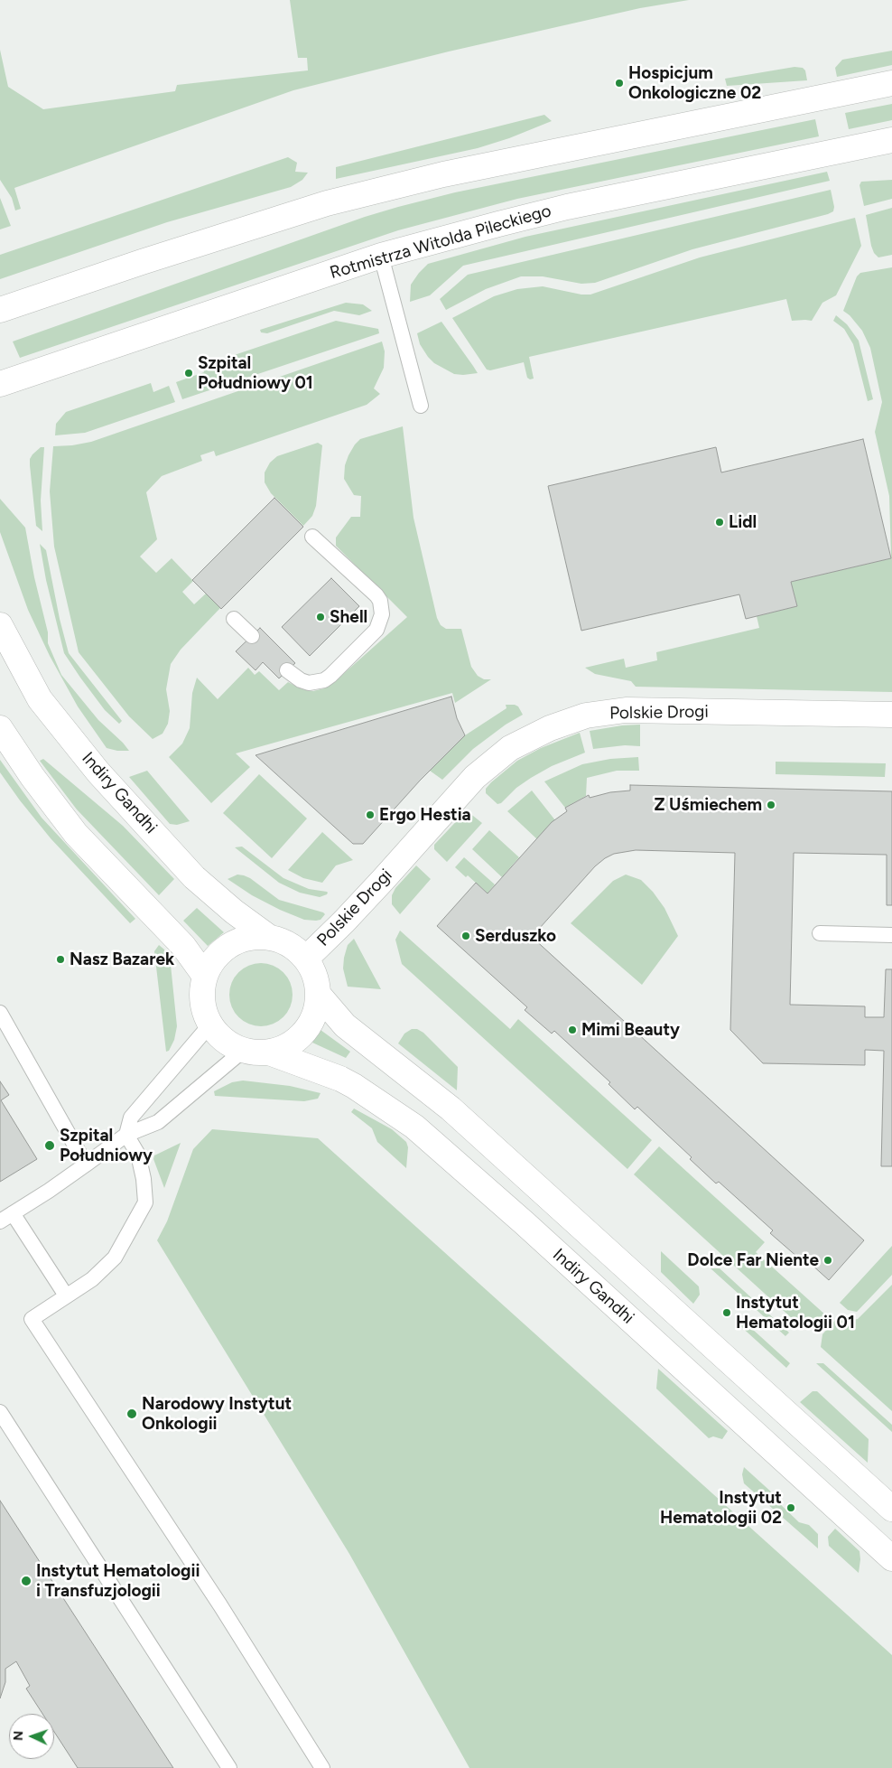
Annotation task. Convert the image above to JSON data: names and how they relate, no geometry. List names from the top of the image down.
{
  "streets": {
    "street": ["Rotmistrza Witolda Pileckiego", "Polskie Drogi", "Indiry Gandhi"]
  },
  "crossings": [
    ["Polskie Drogi", "Indiry Gandhi"]
  ],
  "places": [
    "Hospicjum Onkologiczne 02",
    "Szpital Południowy 01",
    "Lidl",
    "Shell",
    "Z Uśmiechem",
    "Ergo Hestia",
    "Serduszko",
    "Nasz Bazarek",
    "Mimi Beauty",
    "Szpital Południowy",
    "Dolce Far Niente",
    "Instytut Hematologii 01",
    "Narodowy Instytut Onkologii",
    "Instytut Hematologii 02",
    "Instytut Hematologii i Transfuzjologii"
  ],
  "north": "left"
}
